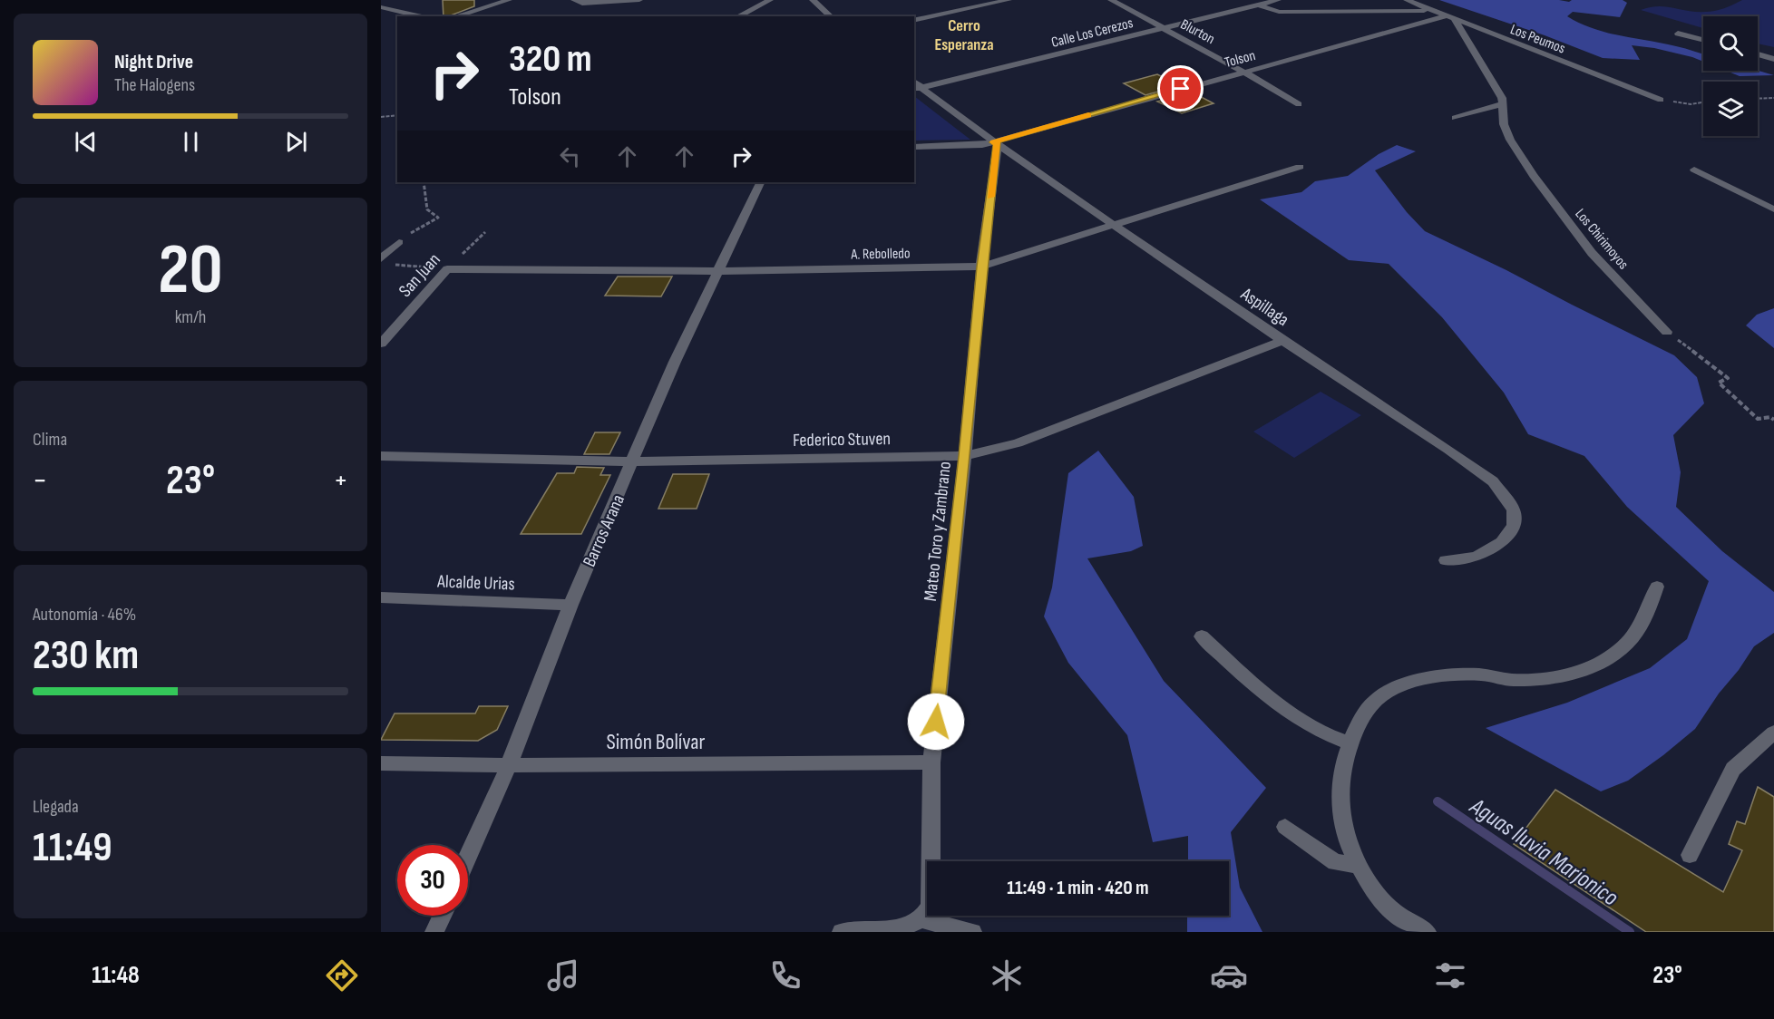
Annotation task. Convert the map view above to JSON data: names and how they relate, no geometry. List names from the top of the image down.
{
  "streets": {
    "street": [
      "Blurton",
      "Calle Los Cerezos",
      "Los Peumos",
      "Tolson",
      "Los Chirimoyos",
      "A. Rebolledo",
      "San Juan",
      "Aspillaga",
      "Federico Stuven",
      "Barros Arana",
      "Mateo Toro y Zambrano",
      "Alcalde Urias",
      "Simón Bolívar"
    ]
  },
  "crossings": [
    ["Blurton", "Calle Los Cerezos"],
    ["Blurton", "Tolson"],
    ["Calle Los Cerezos", "Aspillaga"],
    ["Los Peumos", "Tolson"],
    ["Los Peumos", "Los Chirimoyos"],
    ["Tolson", "Los Chirimoyos"],
    ["Tolson", "Aspillaga"],
    ["Tolson", "Mateo Toro y Zambrano"],
    ["A. Rebolledo", "San Juan"],
    ["A. Rebolledo", "Aspillaga"],
    ["A. Rebolledo", "Barros Arana"],
    ["A. Rebolledo", "Mateo Toro y Zambrano"],
    ["Aspillaga", "Federico Stuven"],
    ["Aspillaga", "Mateo Toro y Zambrano"],
    ["Federico Stuven", "Barros Arana"],
    ["Federico Stuven", "Mateo Toro y Zambrano"],
    ["Barros Arana", "Alcalde Urias"],
    ["Barros Arana", "Simón Bolívar"],
    ["Mateo Toro y Zambrano", "Simón Bolívar"]
  ],
  "districts": ["Cerro Esperanza"],
  "water": ["Aguas lluvia Marjonico"],
  "page": {
    "turn": ["320 m", "Tolson"],
    "song": ["Night Drive", "The Halogens"],
    "tile": [
      ["20", "km/h"],
      "Clima",
      ["Autonomía · 46%", "230 km"],
      ["Llegada", "11:49"]
    ],
    "heat": ["−", "23°", "+"],
    "limit": "30",
    "trip": "11:49 · 1 min · 420 m",
    "tabs": ["11:48", "23°"]
  }
}
